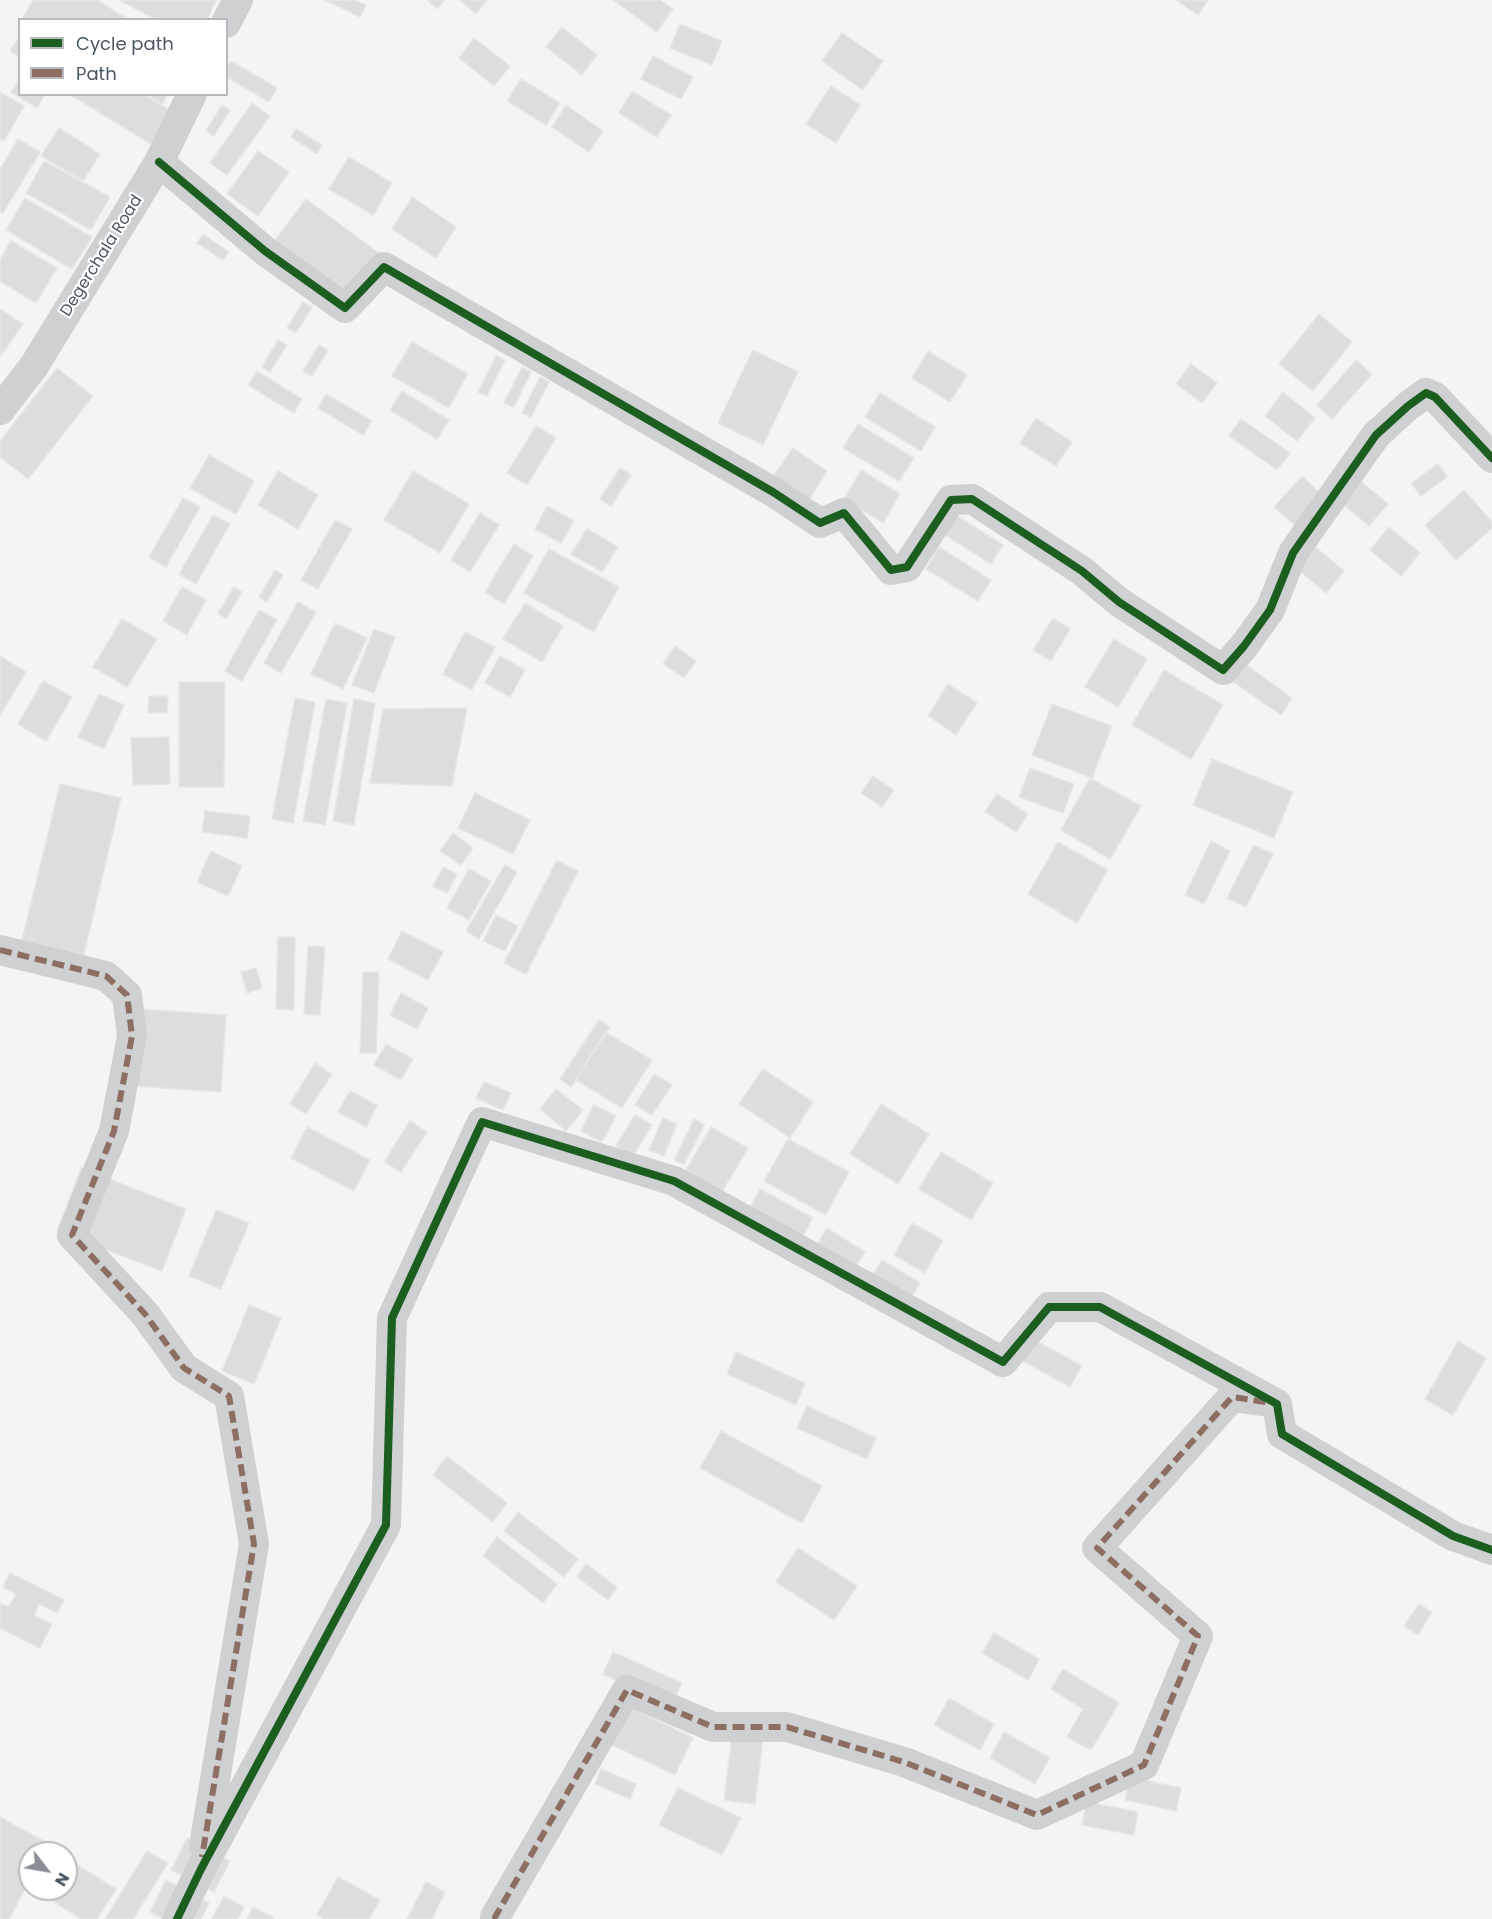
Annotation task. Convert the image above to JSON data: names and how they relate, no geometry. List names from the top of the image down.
{
  "streets": {
    "street": ["Degerchala Road"]
  },
  "legend": ["Cycle path", "Path"],
  "north": "bottom right"
}
